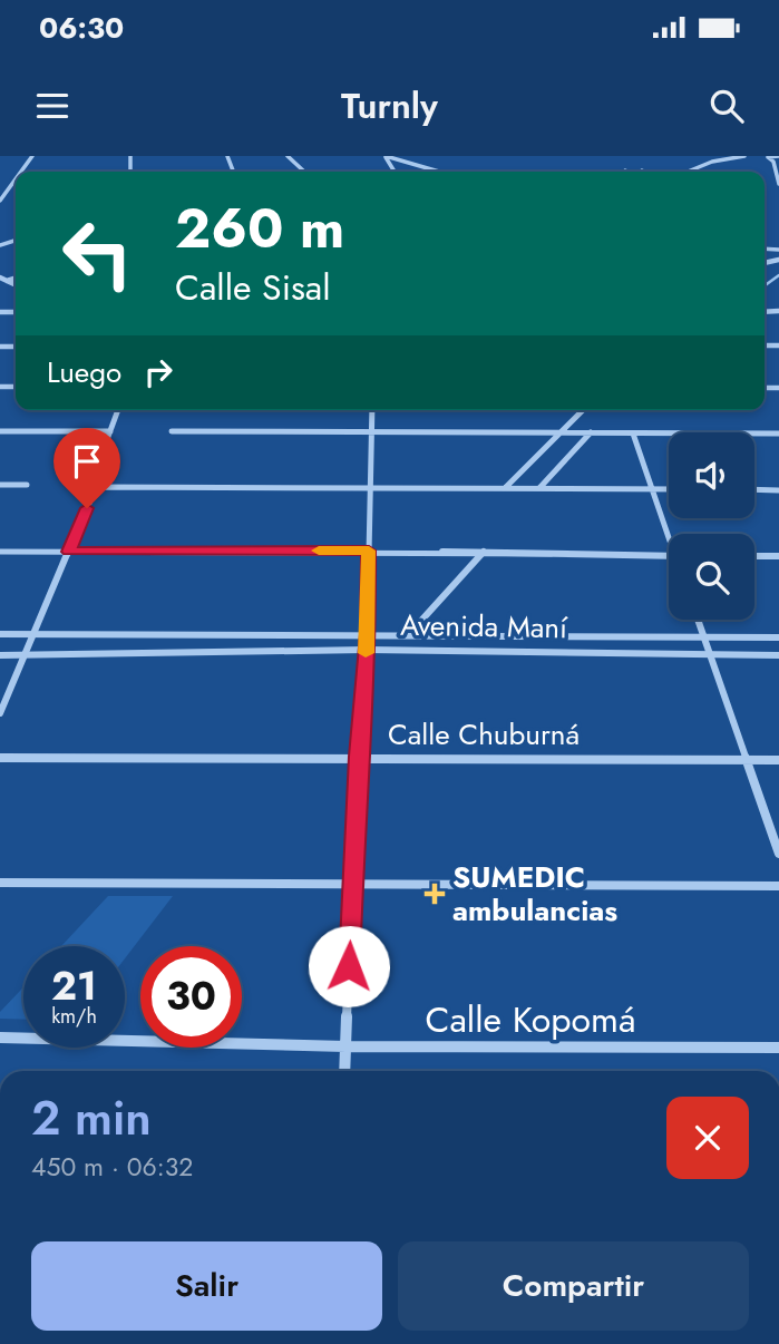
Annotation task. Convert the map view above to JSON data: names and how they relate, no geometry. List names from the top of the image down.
{
  "streets": {
    "street": ["Avenida Maní", "Calle Chuburná", "Calle Kopomá"]
  },
  "places": {
    "health": ["SUMEDIC ambulancias"]
  },
  "page": {
    "status": "06:30",
    "header": "Turnly",
    "turn": ["260 m", "Calle Sisal"],
    "then": "Luego",
    "speed": "21 km/h",
    "limit": "30",
    "heading": ["2 min", "450 m · 06:32"],
    "buttons": ["Salir", "Compartir"]
  }
}
